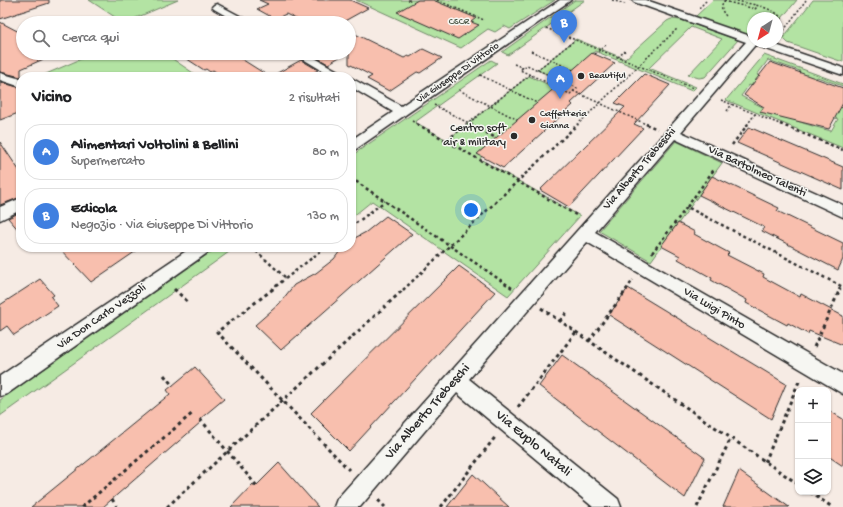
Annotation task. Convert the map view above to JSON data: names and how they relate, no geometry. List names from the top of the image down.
{
  "streets": {
    "street": [
      "Via Giuseppe Di Vittorio",
      "Via Alberto Trebeschi",
      "Via Bartolmeo Talenti",
      "Via Luigi Pinto",
      "Via Don Carlo Vezzoli",
      "Via Euplo Natali"
    ]
  },
  "crossings": [
    ["Via Alberto Trebeschi", "Via Bartolmeo Talenti"],
    ["Via Alberto Trebeschi", "Via Luigi Pinto"],
    ["Via Alberto Trebeschi", "Via Euplo Natali"]
  ],
  "parks": ["CSCR"],
  "places": ["Beautiful", "Caffetteria Gianna", "Centro soft air & military"],
  "north": "bottom left",
  "page": {
    "pins": ["B", "A"],
    "search": "Cerca qui",
    "heading": ["Vicino", "2 risultati"],
    "list": [
      {
        "mark": "A",
        "name": "Alimentari Voltolini & Bellini",
        "note": "Supermercato",
        "value": "80 m"
      },
      {
        "mark": "B",
        "name": "Edicola",
        "note": "Negozio · Via Giuseppe Di Vittorio",
        "value": "130 m"
      }
    ],
    "map_buttons": ["+", "−"]
  }
}
